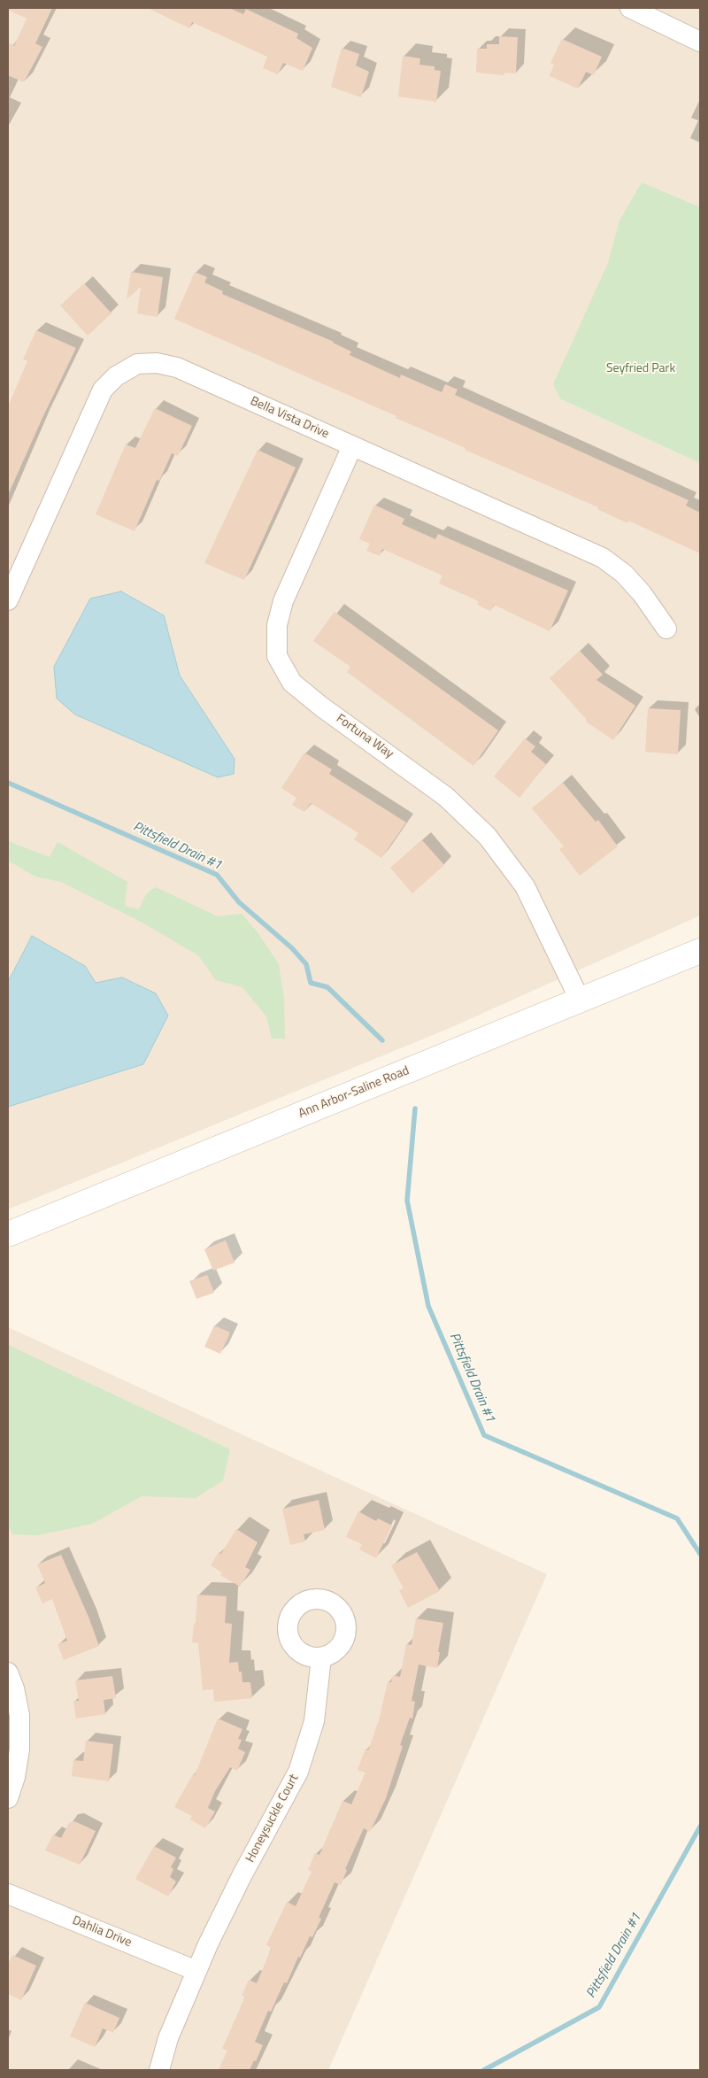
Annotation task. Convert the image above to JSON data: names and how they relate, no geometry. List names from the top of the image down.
{
  "streets": {
    "main road": ["Ann Arbor-Saline Road"],
    "street": [
      "Bella Vista Drive",
      "Fortuna Way",
      "Honeysuckle Court",
      "Dahlia Drive"
    ]
  },
  "crossings": [
    ["Bella Vista Drive", "Fortuna Way"],
    ["Fortuna Way", "Ann Arbor-Saline Road"],
    ["Honeysuckle Court", "Dahlia Drive"]
  ],
  "water": ["Pittsfield Drain #1"],
  "parks": ["Seyfried Park"]
}
